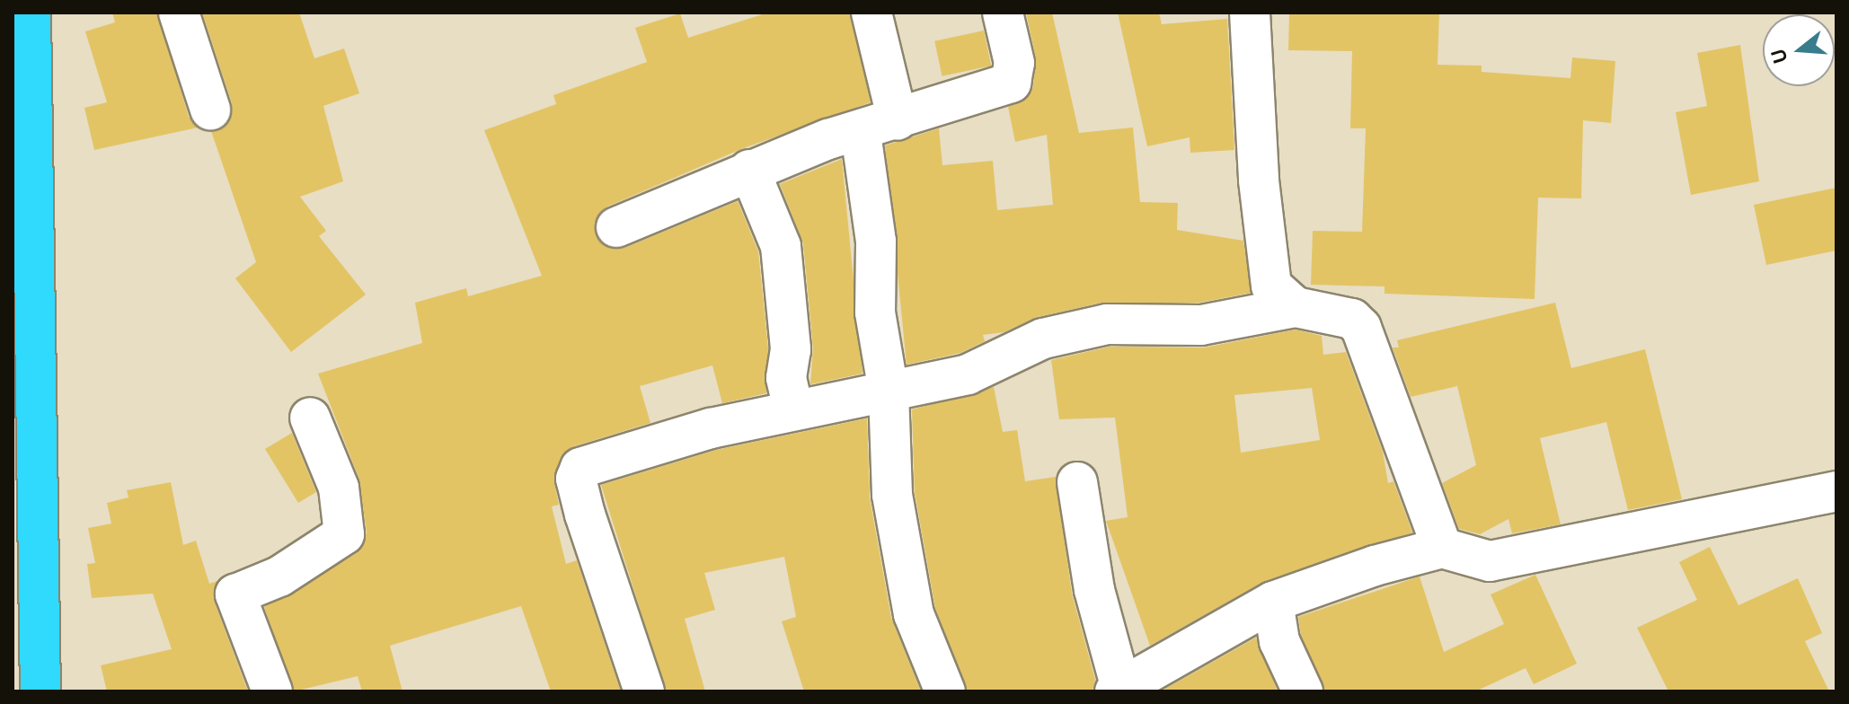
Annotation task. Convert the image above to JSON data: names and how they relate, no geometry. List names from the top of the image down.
{
  "north": "left"
}
